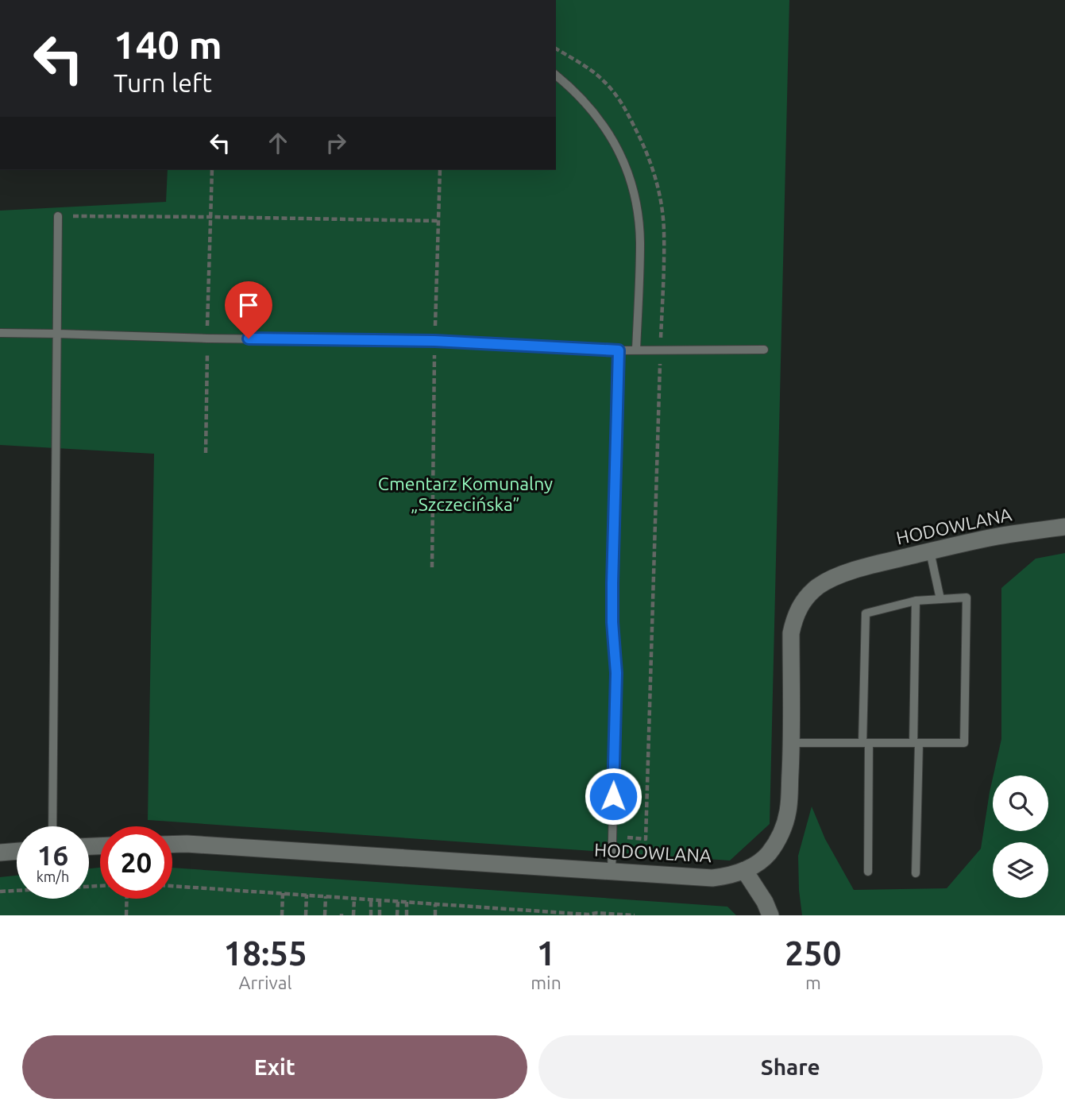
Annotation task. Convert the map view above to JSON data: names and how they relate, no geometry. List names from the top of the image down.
{
  "streets": {
    "street": ["HODOWLANA"]
  },
  "parks": ["Cmentarz Komunalny „Szczecińska”"],
  "page": {
    "turn": ["140 m", "Turn left"],
    "speed": "16 km/h",
    "limit": "20",
    "eta": [
      "18:55",
      "Arrival",
      "1",
      "min",
      "250",
      "m"
    ],
    "buttons": ["Exit", "Share"]
  }
}
